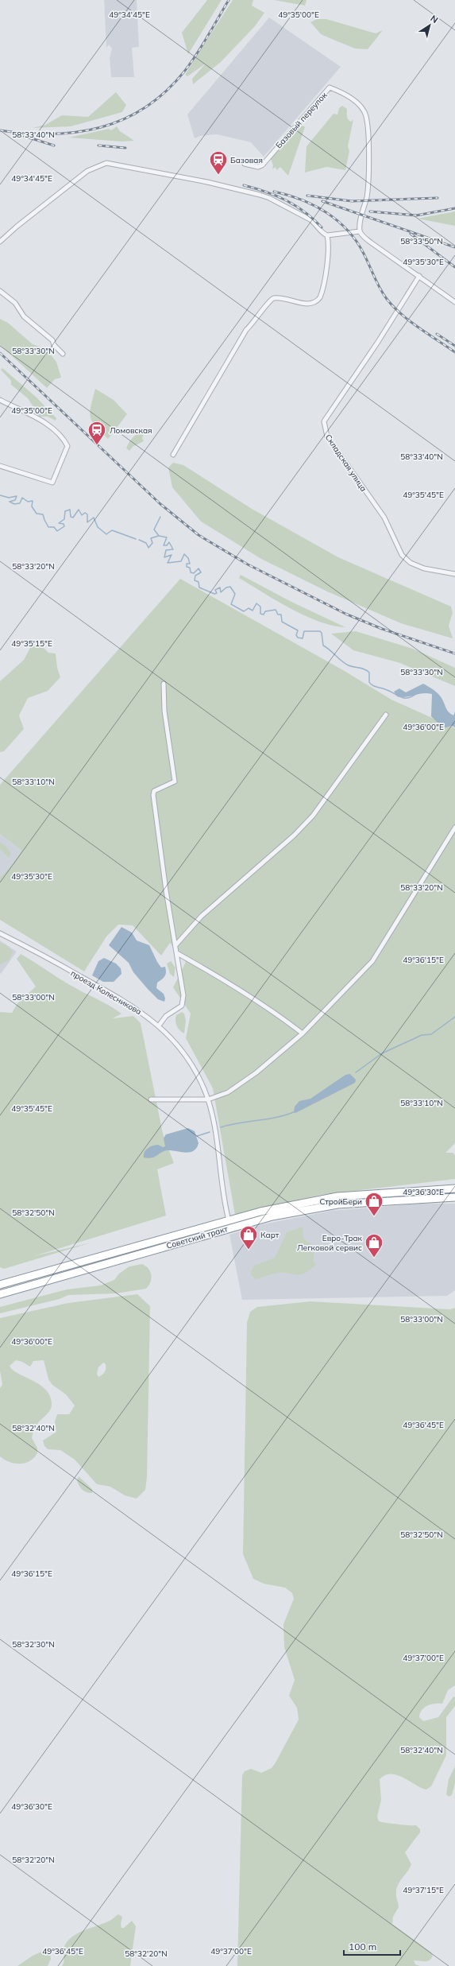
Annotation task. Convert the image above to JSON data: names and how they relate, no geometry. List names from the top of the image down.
{
  "streets": {
    "highway": ["Советский тракт"],
    "street": ["Базовый переулок", "Складская улица", "проезд Колесникова"]
  },
  "crossings": [
    ["проезд Колесникова", "Советский тракт"]
  ],
  "places": {
    "station": ["Базовая", "Ломовская"],
    "shop": ["СтройБери", "Карт", "Евро-Трак Легковой сервис"]
  },
  "scale_bar": "100 m",
  "north": "top right",
  "coordinates": [
    "49°34'45\"E",
    "49°35'00\"E",
    "58°33'40\"N",
    "58°33'50\"N",
    "49°35'30\"E",
    "58°33'30\"N",
    "49°35'45\"E",
    "58°33'20\"N",
    "49°35'15\"E",
    "49°36'00\"E",
    "58°33'10\"N",
    "49°36'15\"E",
    "58°33'00\"N",
    "49°36'30\"E",
    "58°32'50\"N",
    "49°36'45\"E",
    "58°32'40\"N",
    "58°32'30\"N",
    "49°37'00\"E",
    "58°32'20\"N",
    "49°37'15\"E"
  ]
}
